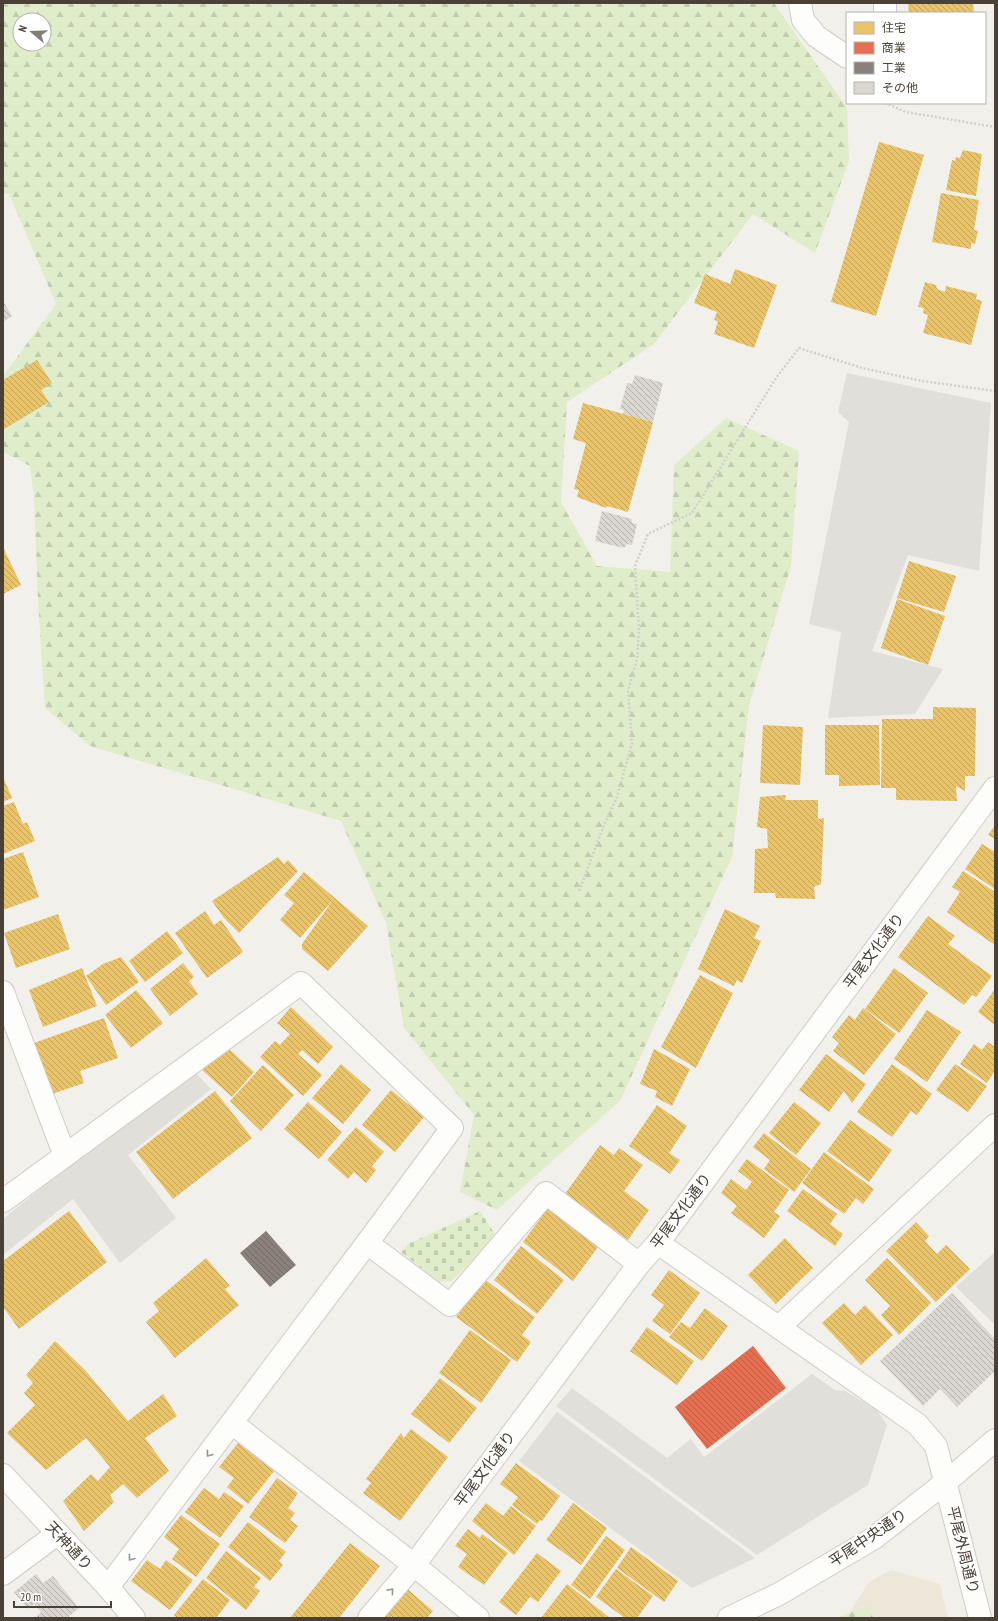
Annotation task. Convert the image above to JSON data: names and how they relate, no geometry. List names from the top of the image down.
{
  "streets": {
    "street": [
      "平尾文化通り",
      "平尾中央通り",
      "天神通り",
      "平尾外周通り"
    ]
  },
  "crossings": [
    ["平尾文化通り", "平尾外周通り"],
    ["平尾中央通り", "平尾外周通り"]
  ],
  "legend": [
    "住宅",
    "商業",
    "工業",
    "その他"
  ],
  "scale_bar": "20 m",
  "north": "left"
}
